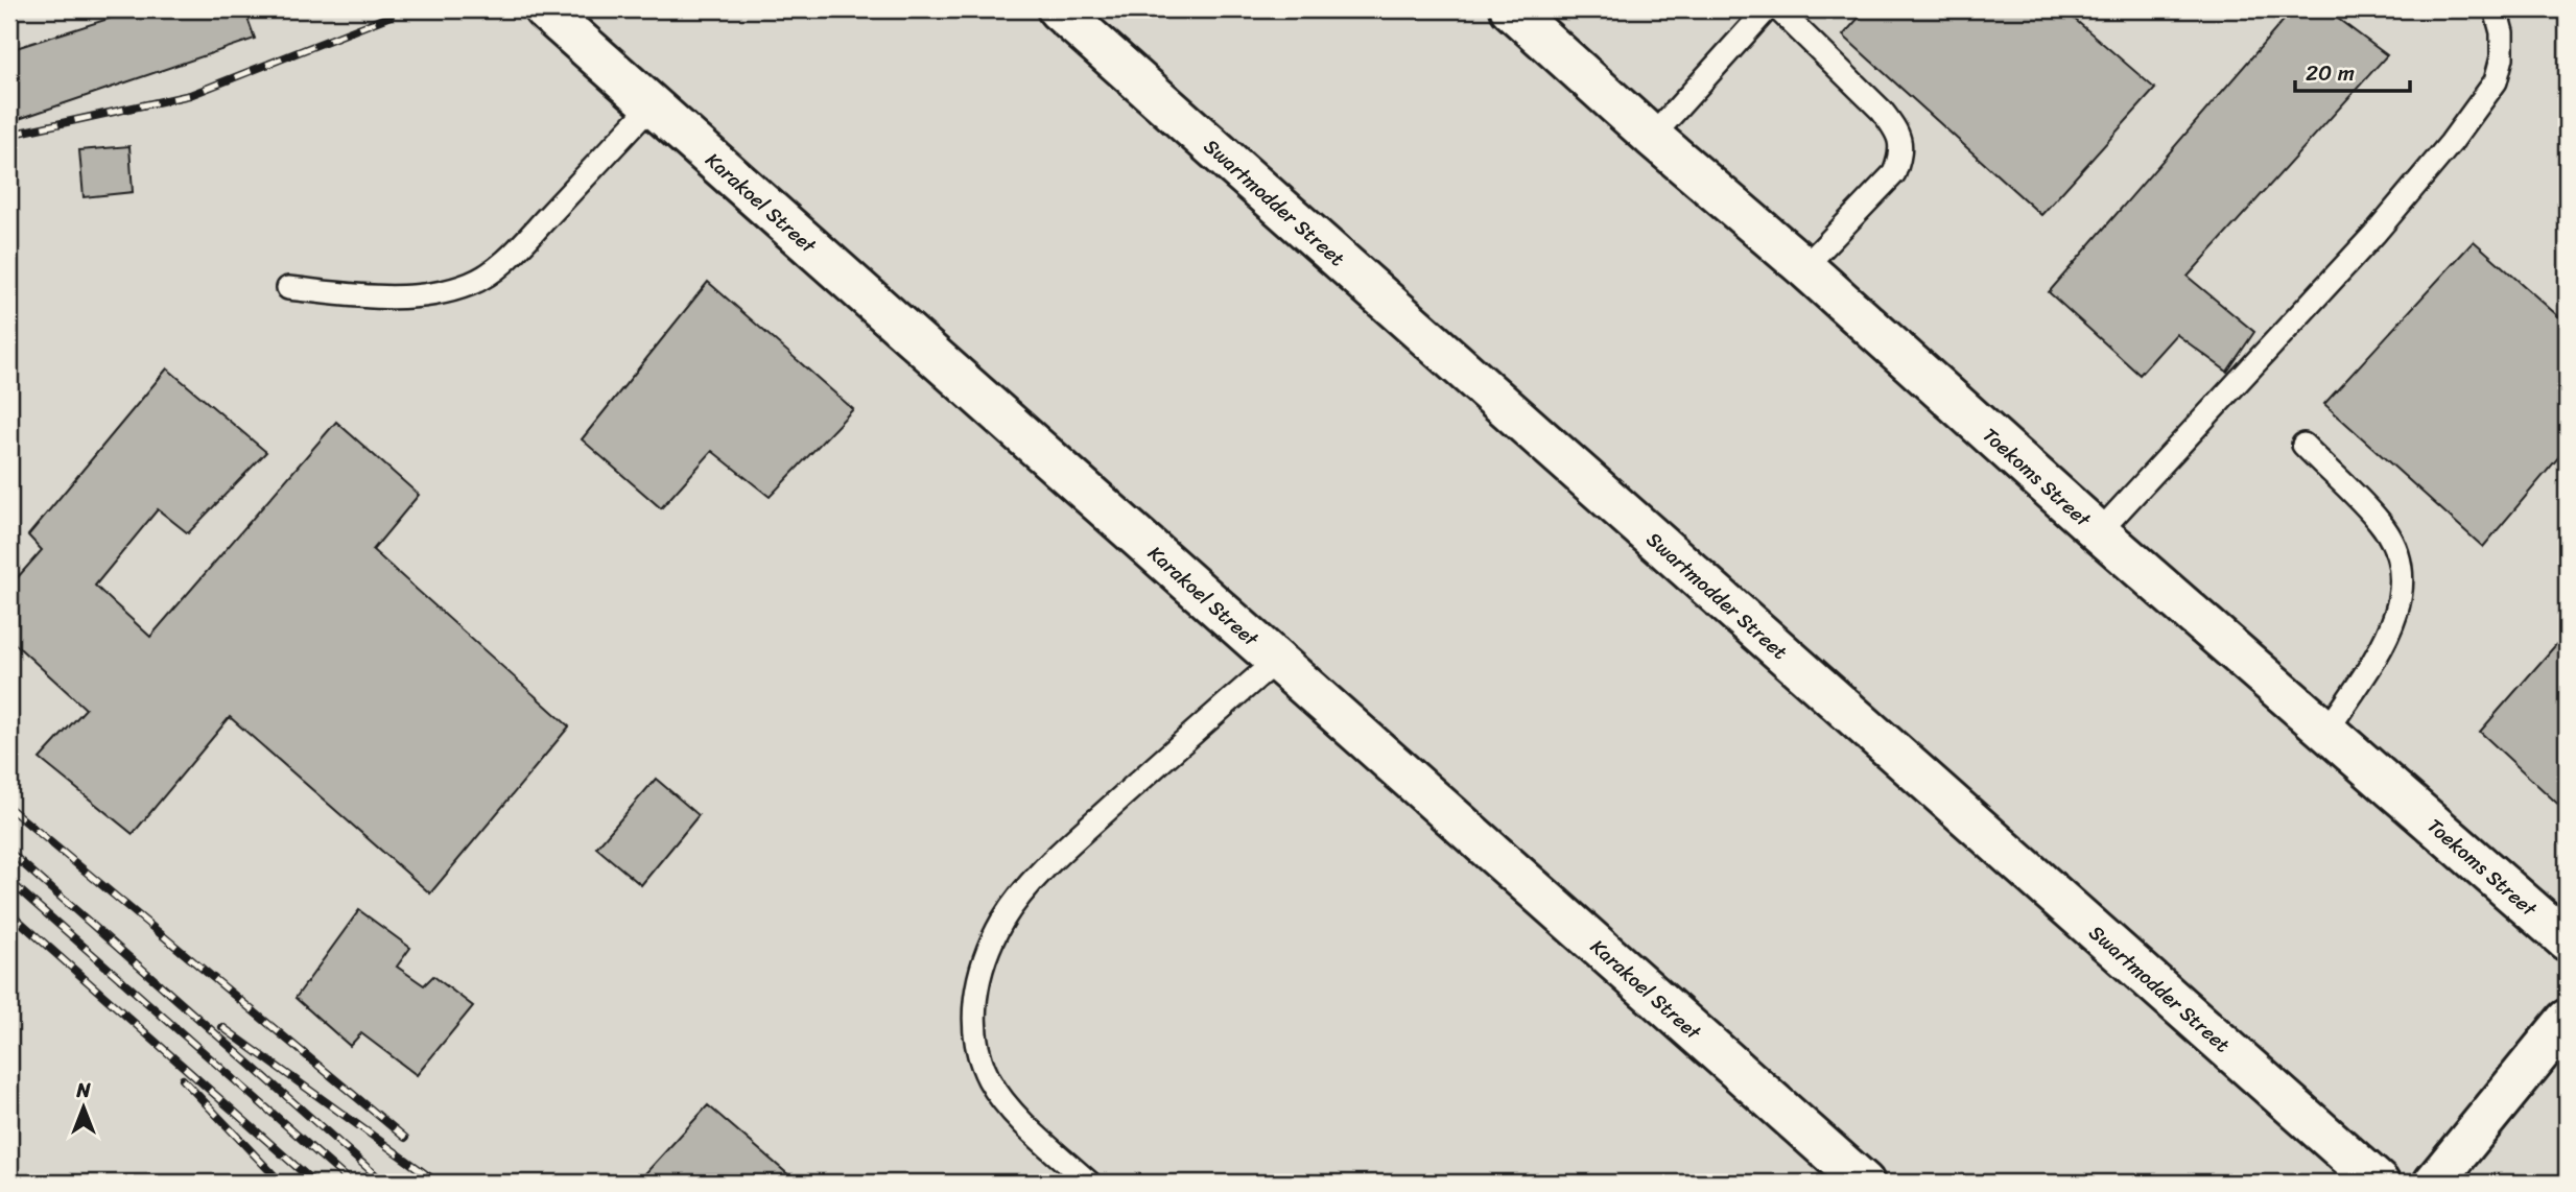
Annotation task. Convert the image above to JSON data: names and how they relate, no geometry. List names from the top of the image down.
{
  "streets": {
    "street": ["Karakoel Street", "Swartmodder Street", "Toekoms Street"]
  },
  "scale_bar": "20 m",
  "north": "top"
}
